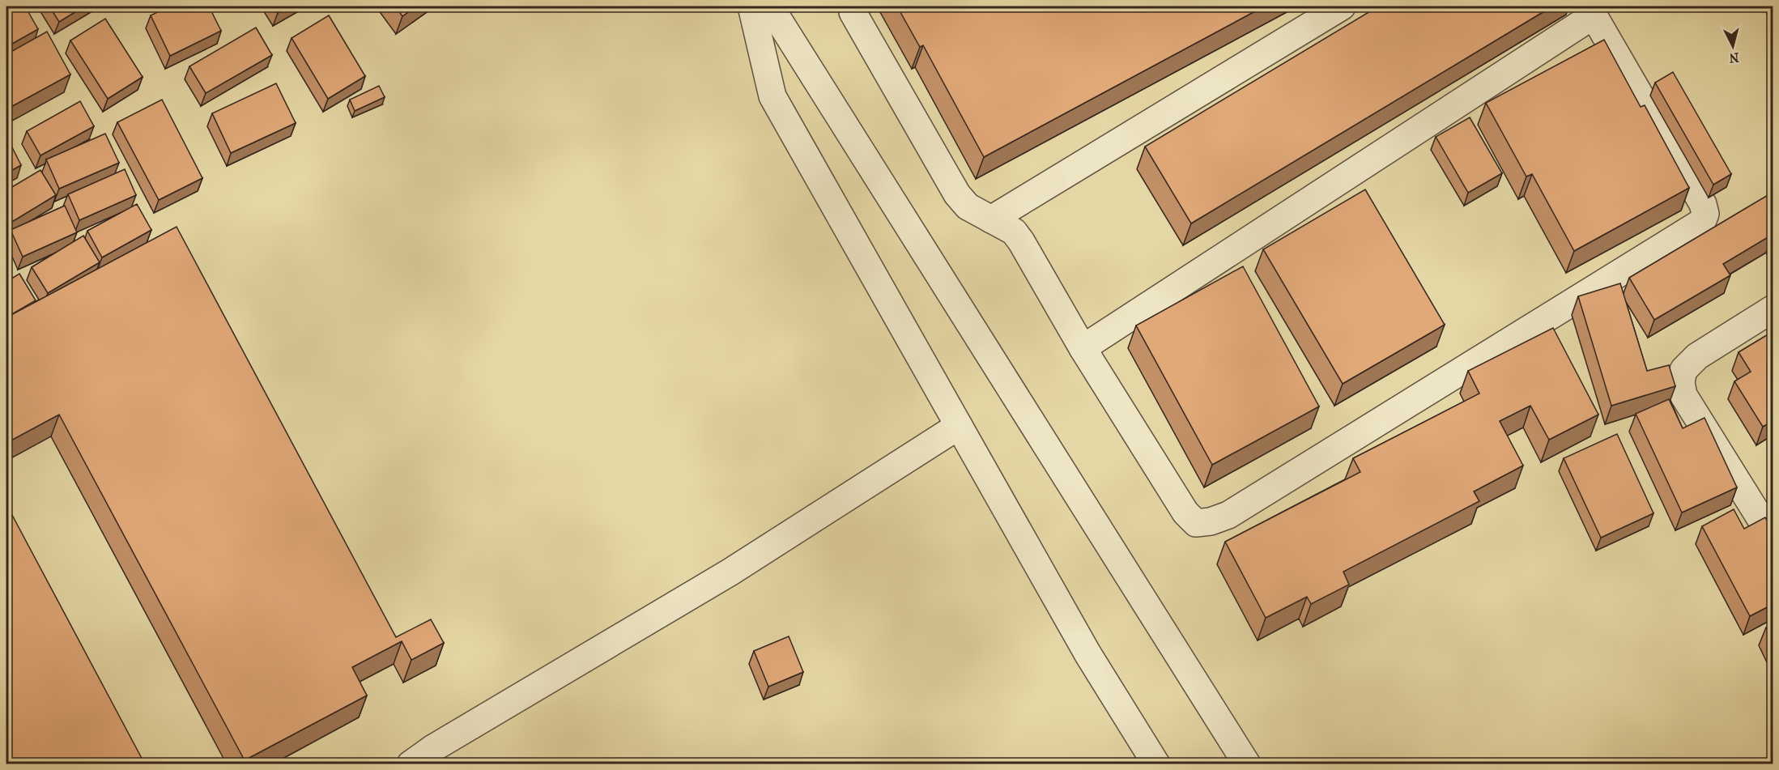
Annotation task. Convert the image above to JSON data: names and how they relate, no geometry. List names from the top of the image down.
{
  "north": "bottom"
}
